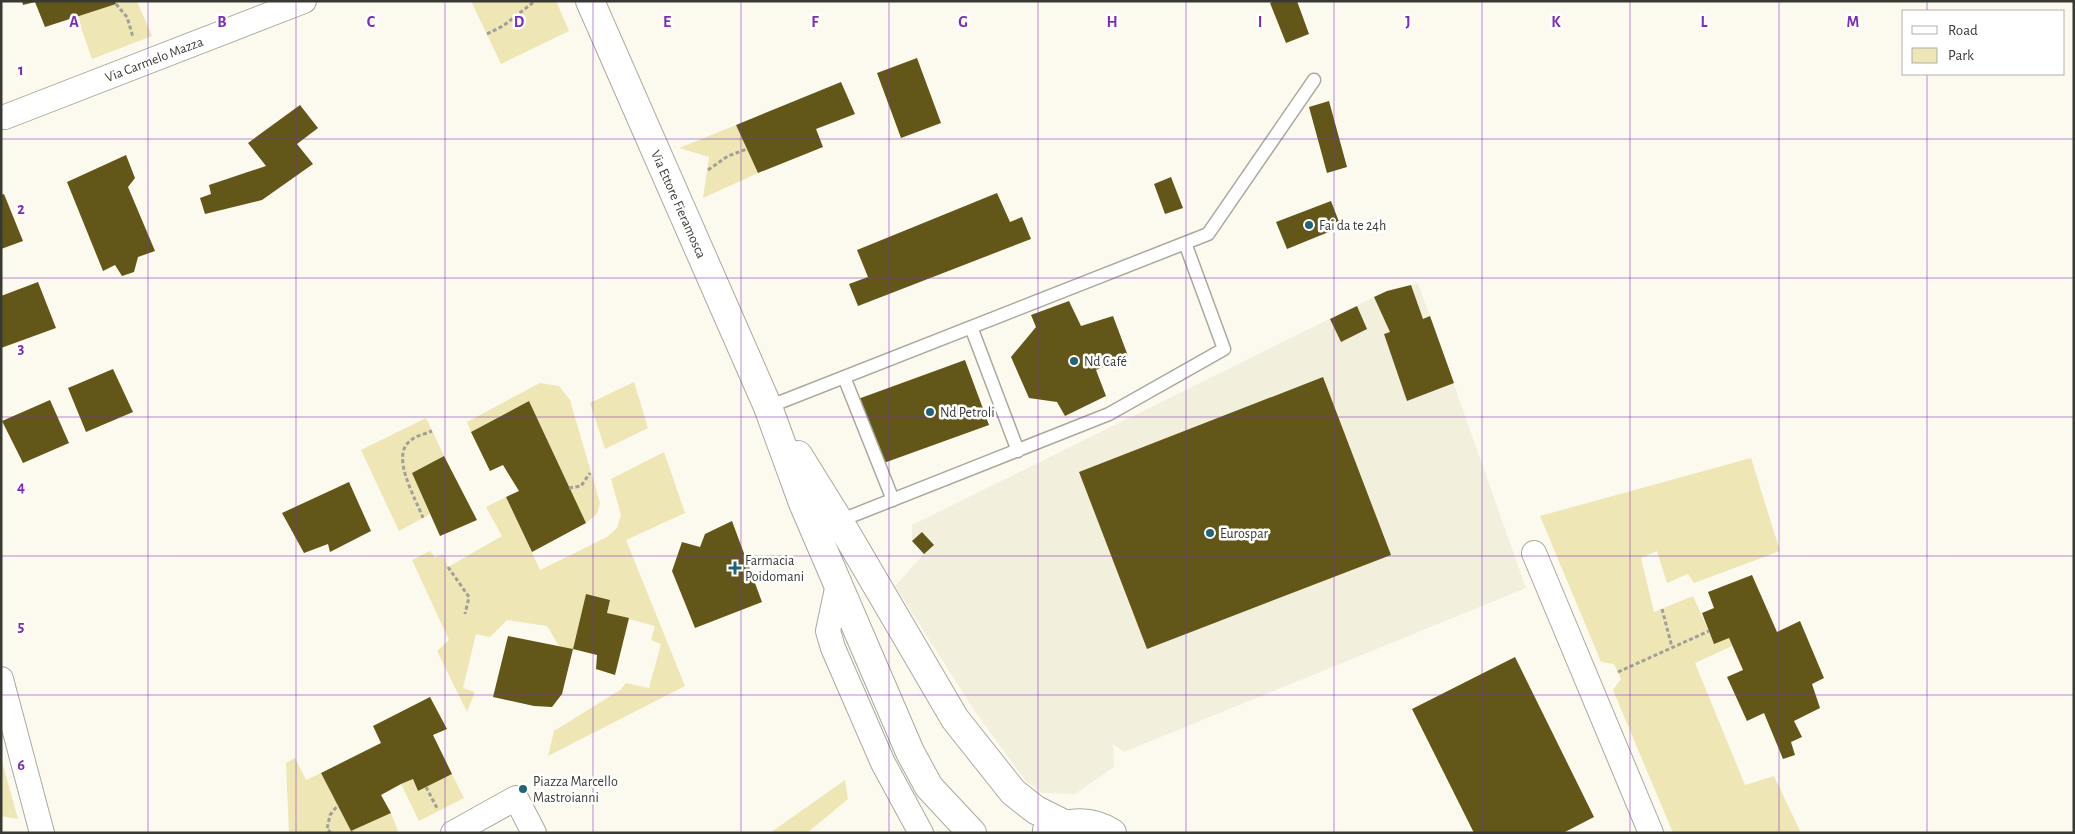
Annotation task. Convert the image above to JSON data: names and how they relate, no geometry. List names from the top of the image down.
{
  "streets": {
    "main road": ["Via Ettore Fieramosca"],
    "street": ["Via Carmelo Mazza"]
  },
  "places": {
    "other": [
      "Fai da te 24h",
      "Nd Café",
      "Nd Petroli",
      "Eurospar",
      "Piazza Marcello Mastroianni"
    ],
    "health": ["Farmacia Poidomani"]
  },
  "legend": ["Road", "Park"],
  "grid": {
    "columns": [
      "A",
      "B",
      "C",
      "D",
      "E",
      "F",
      "G",
      "H",
      "I",
      "J",
      "K",
      "L",
      "M"
    ],
    "rows": [
      "1",
      "2",
      "3",
      "4",
      "5",
      "6"
    ]
  }
}
